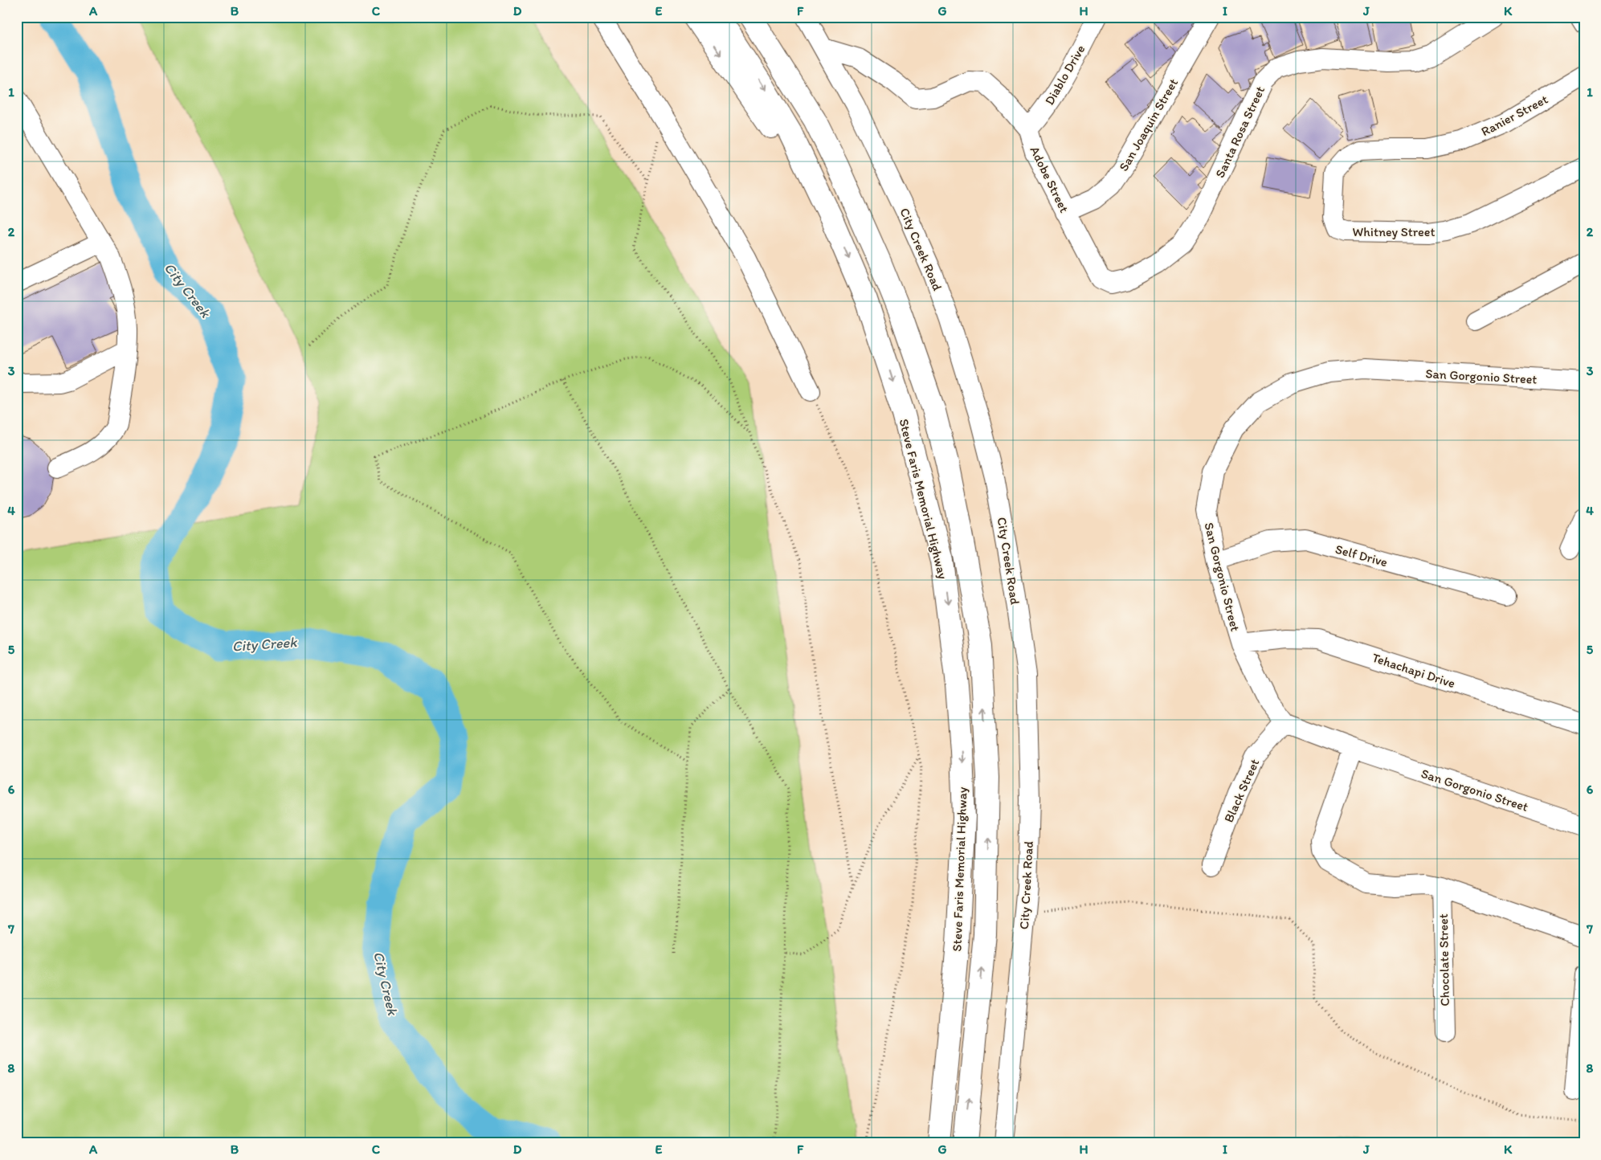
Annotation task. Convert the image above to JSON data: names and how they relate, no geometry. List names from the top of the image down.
{
  "streets": {
    "highway": ["Steve Faris Memorial Highway"],
    "street": [
      "Diablo Drive",
      "Ranier Street",
      "San Joaquin Street",
      "Santa Rosa Street",
      "Adobe Street",
      "Whitney Street",
      "City Creek Road",
      "San Gorgonio Street",
      "Self Drive",
      "Tehachapi Drive",
      "Black Street",
      "Chocolate Street"
    ]
  },
  "crossings": [
    ["Diablo Drive", "Adobe Street"],
    ["Ranier Street", "Whitney Street"],
    ["San Joaquin Street", "Adobe Street"],
    ["Santa Rosa Street", "Adobe Street"],
    ["Adobe Street", "City Creek Road"],
    ["San Gorgonio Street", "Self Drive"],
    ["San Gorgonio Street", "Tehachapi Drive"],
    ["San Gorgonio Street", "Black Street"]
  ],
  "water": ["City Creek"],
  "grid": {
    "columns": [
      "A",
      "B",
      "C",
      "D",
      "E",
      "F",
      "G",
      "H",
      "I",
      "J",
      "K"
    ],
    "rows": [
      "1",
      "2",
      "3",
      "4",
      "5",
      "6",
      "7",
      "8"
    ]
  }
}
